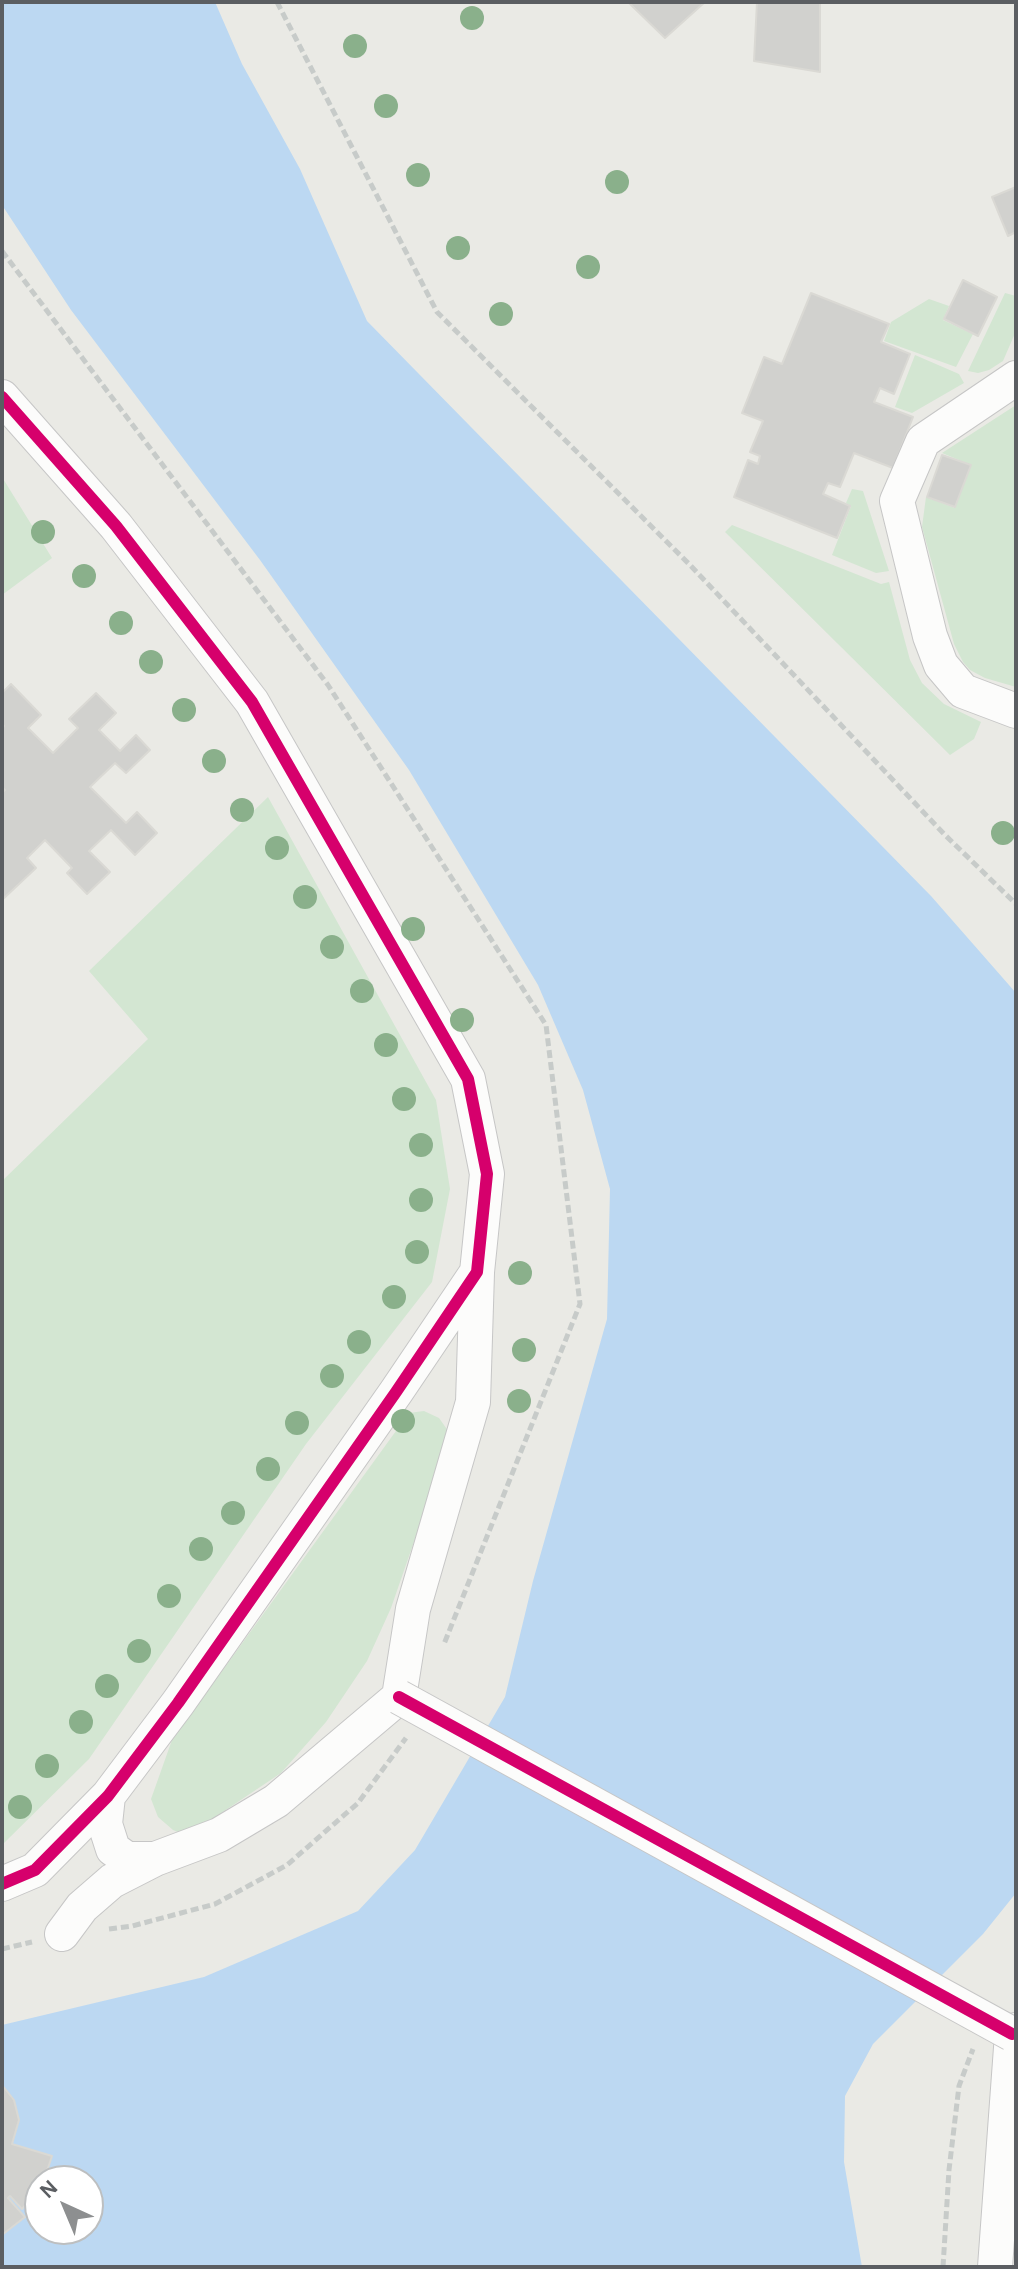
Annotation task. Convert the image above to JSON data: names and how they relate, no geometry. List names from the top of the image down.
{
  "north": "top left"
}
